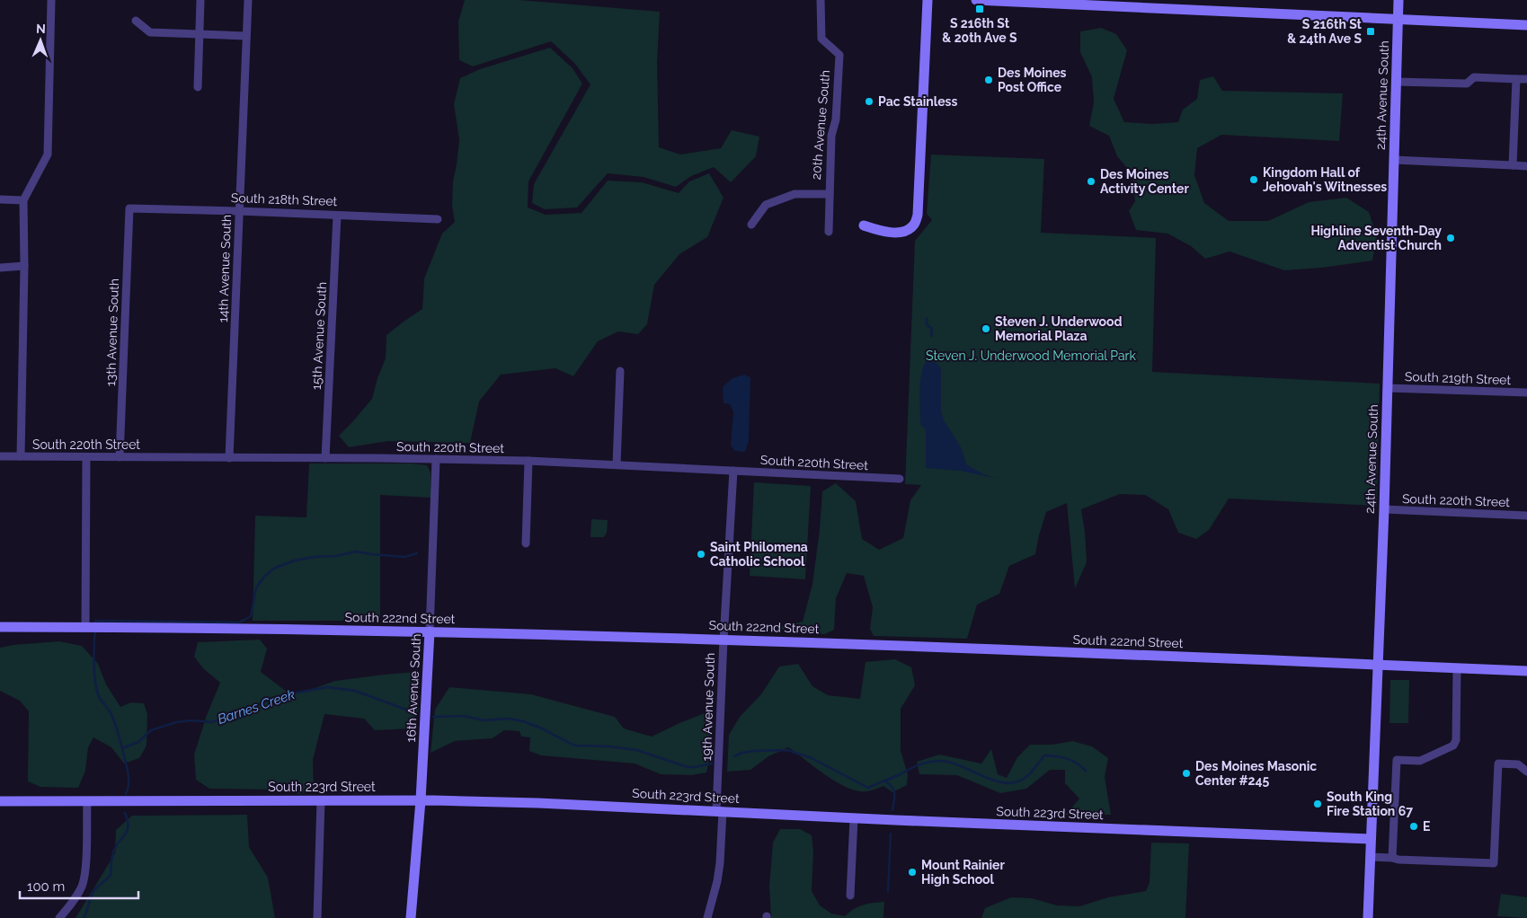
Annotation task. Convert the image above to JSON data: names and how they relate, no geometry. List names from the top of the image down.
{
  "streets": {
    "street": [
      "24th Avenue South",
      "20th Avenue South",
      "South 218th Street",
      "14th Avenue South",
      "13th Avenue South",
      "15th Avenue South",
      "South 219th Street",
      "South 220th Street",
      "South 222nd Street",
      "16th Avenue South",
      "19th Avenue South",
      "South 223rd Street"
    ]
  },
  "crossings": [
    ["24th Avenue South", "South 219th Street"],
    ["24th Avenue South", "South 220th Street"],
    ["24th Avenue South", "South 222nd Street"],
    ["24th Avenue South", "South 223rd Street"],
    ["South 218th Street", "14th Avenue South"],
    ["South 218th Street", "13th Avenue South"],
    ["South 218th Street", "15th Avenue South"],
    ["14th Avenue South", "South 220th Street"],
    ["13th Avenue South", "South 220th Street"],
    ["15th Avenue South", "South 220th Street"],
    ["South 220th Street", "16th Avenue South"],
    ["South 220th Street", "19th Avenue South"],
    ["South 222nd Street", "16th Avenue South"],
    ["South 222nd Street", "19th Avenue South"],
    ["16th Avenue South", "South 223rd Street"],
    ["19th Avenue South", "South 223rd Street"]
  ],
  "water": ["Barnes Creek"],
  "parks": ["Steven J. Underwood Memorial Park"],
  "places": {
    "transit": ["S 216th St & 20th Ave S", "S 216th St & 24th Ave S"],
    "other": [
      "Des Moines Post Office",
      "Pac Stainless",
      "Kingdom Hall of Jehovah's Witnesses",
      "Des Moines Activity Center",
      "Highline Seventh-Day Adventist Church",
      "Steven J. Underwood Memorial Plaza",
      "Saint Philomena Catholic School",
      "Des Moines Masonic Center #245",
      "South King Fire Station 67",
      "E",
      "Mount Rainier High School"
    ]
  },
  "scale_bar": "100 m",
  "north": "top"
}
